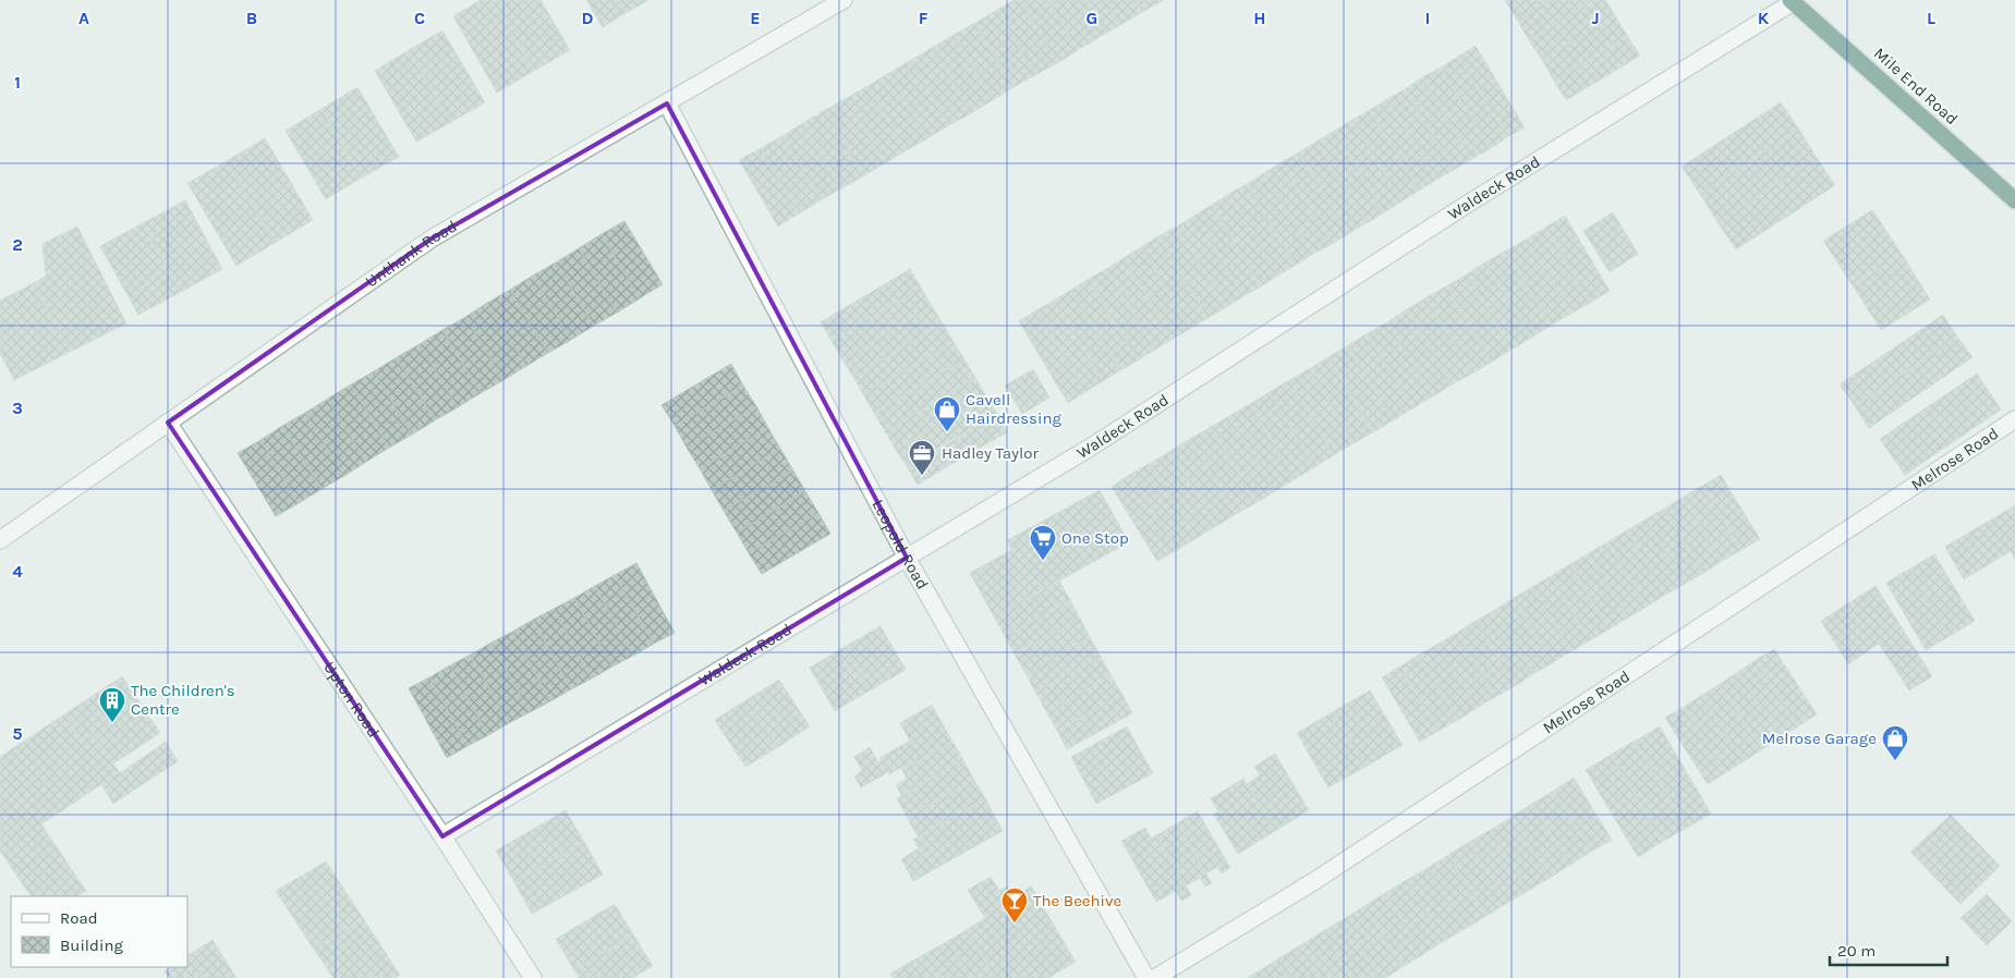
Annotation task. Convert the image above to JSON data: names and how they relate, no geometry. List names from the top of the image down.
{
  "streets": {
    "highway": ["Mile End Road"],
    "street": [
      "Waldeck Road",
      "Unthank Road",
      "Melrose Road",
      "Leopold Road",
      "Upton Road"
    ]
  },
  "crossings": [
    ["Mile End Road", "Waldeck Road"],
    ["Waldeck Road", "Leopold Road"],
    ["Waldeck Road", "Upton Road"],
    ["Unthank Road", "Leopold Road"],
    ["Unthank Road", "Upton Road"]
  ],
  "places": {
    "shop": ["Cavell Hairdressing", "Melrose Garage"],
    "office": ["Hadley Taylor"],
    "supermarket": ["One Stop"],
    "building": ["The Children's Centre"],
    "bar": ["The Beehive"]
  },
  "legend": ["Road", "Building"],
  "scale_bar": "20 m",
  "grid": {
    "columns": [
      "A",
      "B",
      "C",
      "D",
      "E",
      "F",
      "G",
      "H",
      "I",
      "J",
      "K",
      "L"
    ],
    "rows": [
      "1",
      "2",
      "3",
      "4",
      "5"
    ]
  }
}
